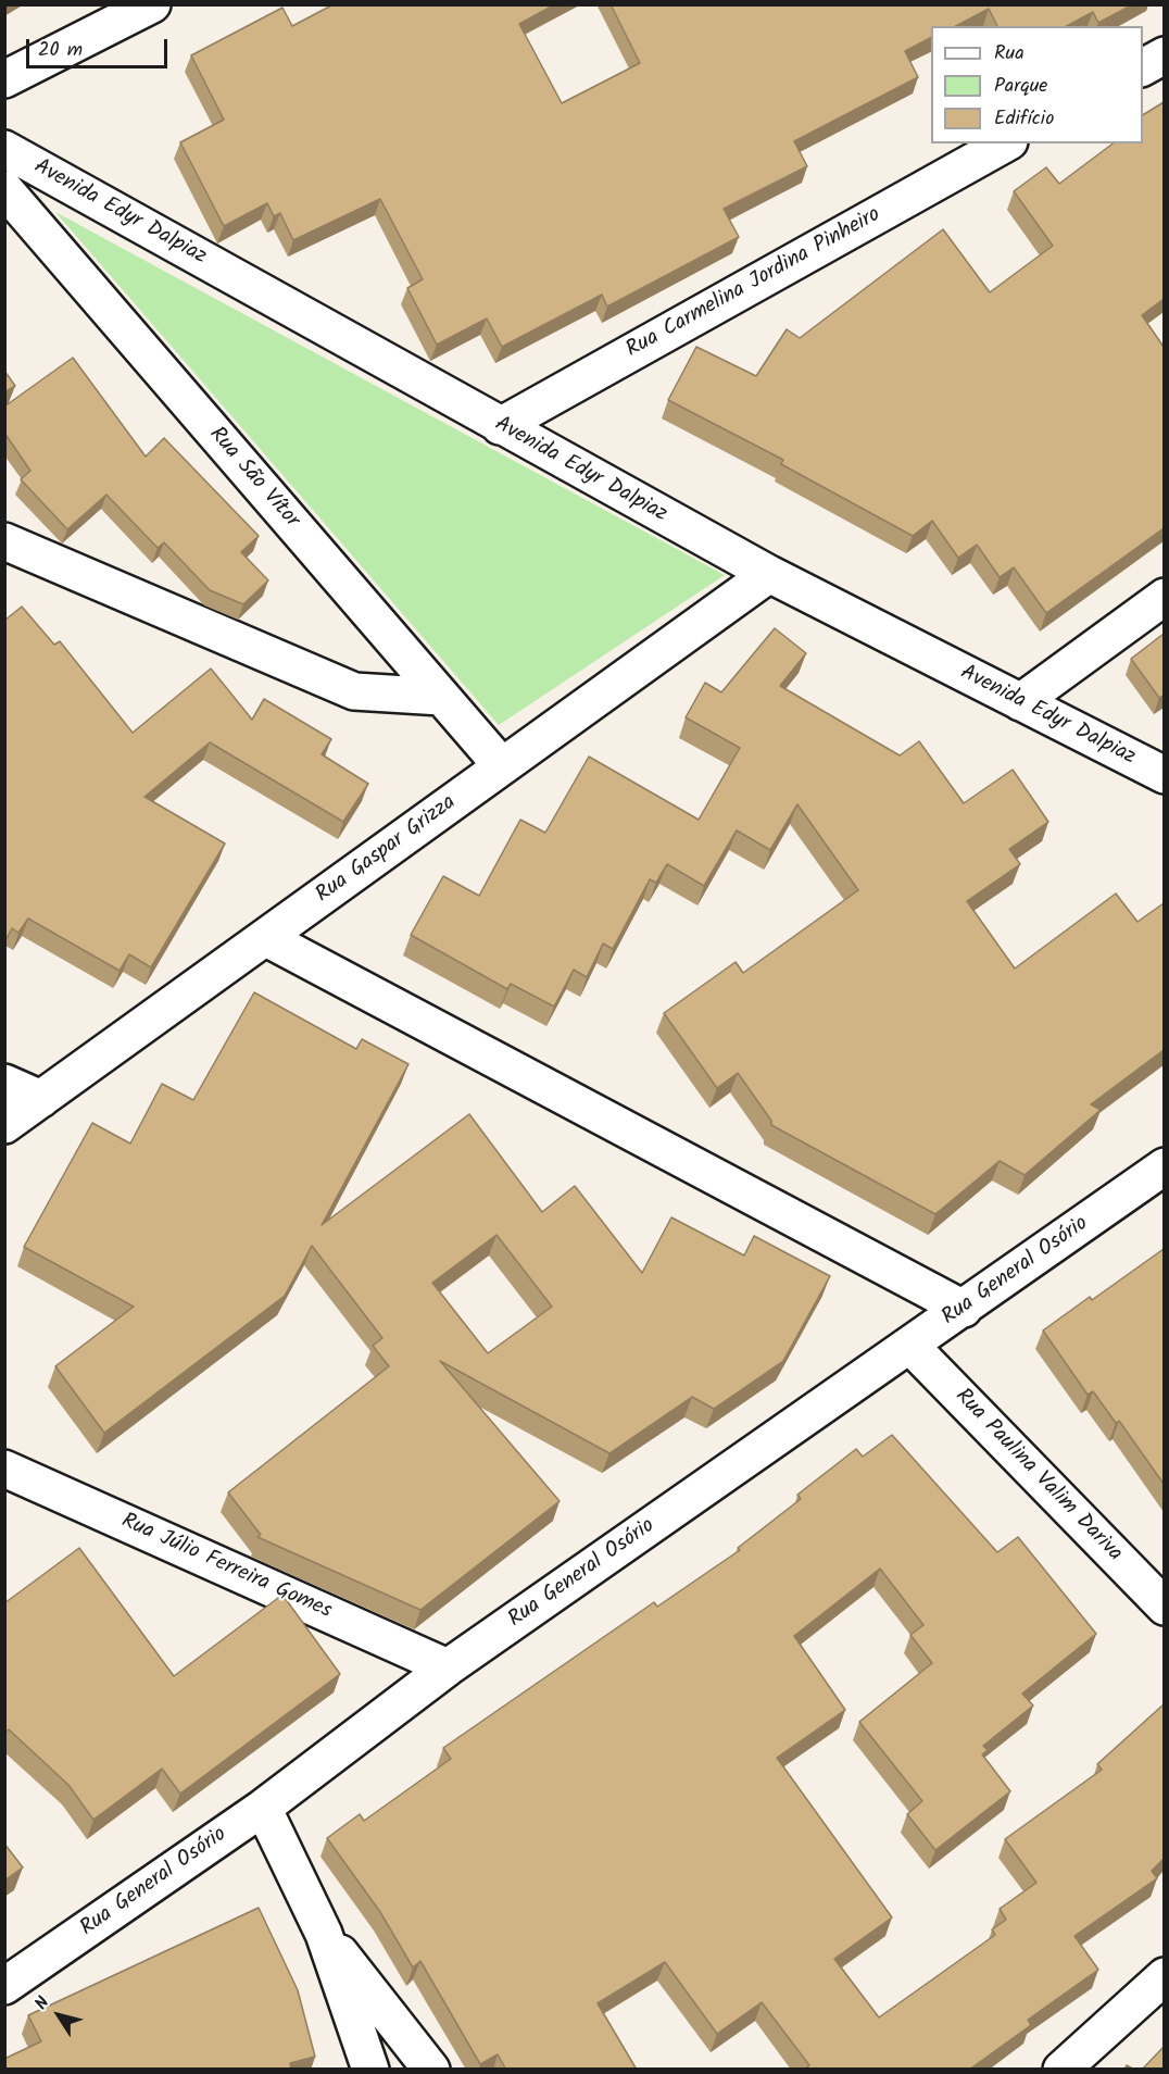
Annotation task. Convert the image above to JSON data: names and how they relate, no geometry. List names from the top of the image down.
{
  "streets": {
    "street": [
      "Avenida Edyr Dalpiaz",
      "Rua Carmelina Jordina Pinheiro",
      "Rua São Vítor",
      "Rua Gaspar Grizza",
      "Rua General Osório",
      "Rua Paulina Valim Dariva",
      "Rua Júlio Ferreira Gomes"
    ]
  },
  "crossings": [
    ["Avenida Edyr Dalpiaz", "Rua Carmelina Jordina Pinheiro"],
    ["Avenida Edyr Dalpiaz", "Rua Gaspar Grizza"],
    ["Rua São Vítor", "Rua Gaspar Grizza"],
    ["Rua General Osório", "Rua Paulina Valim Dariva"],
    ["Rua General Osório", "Rua Júlio Ferreira Gomes"]
  ],
  "legend": ["Rua", "Parque", "Edifício"],
  "scale_bar": "20 m",
  "north": "top left"
}
